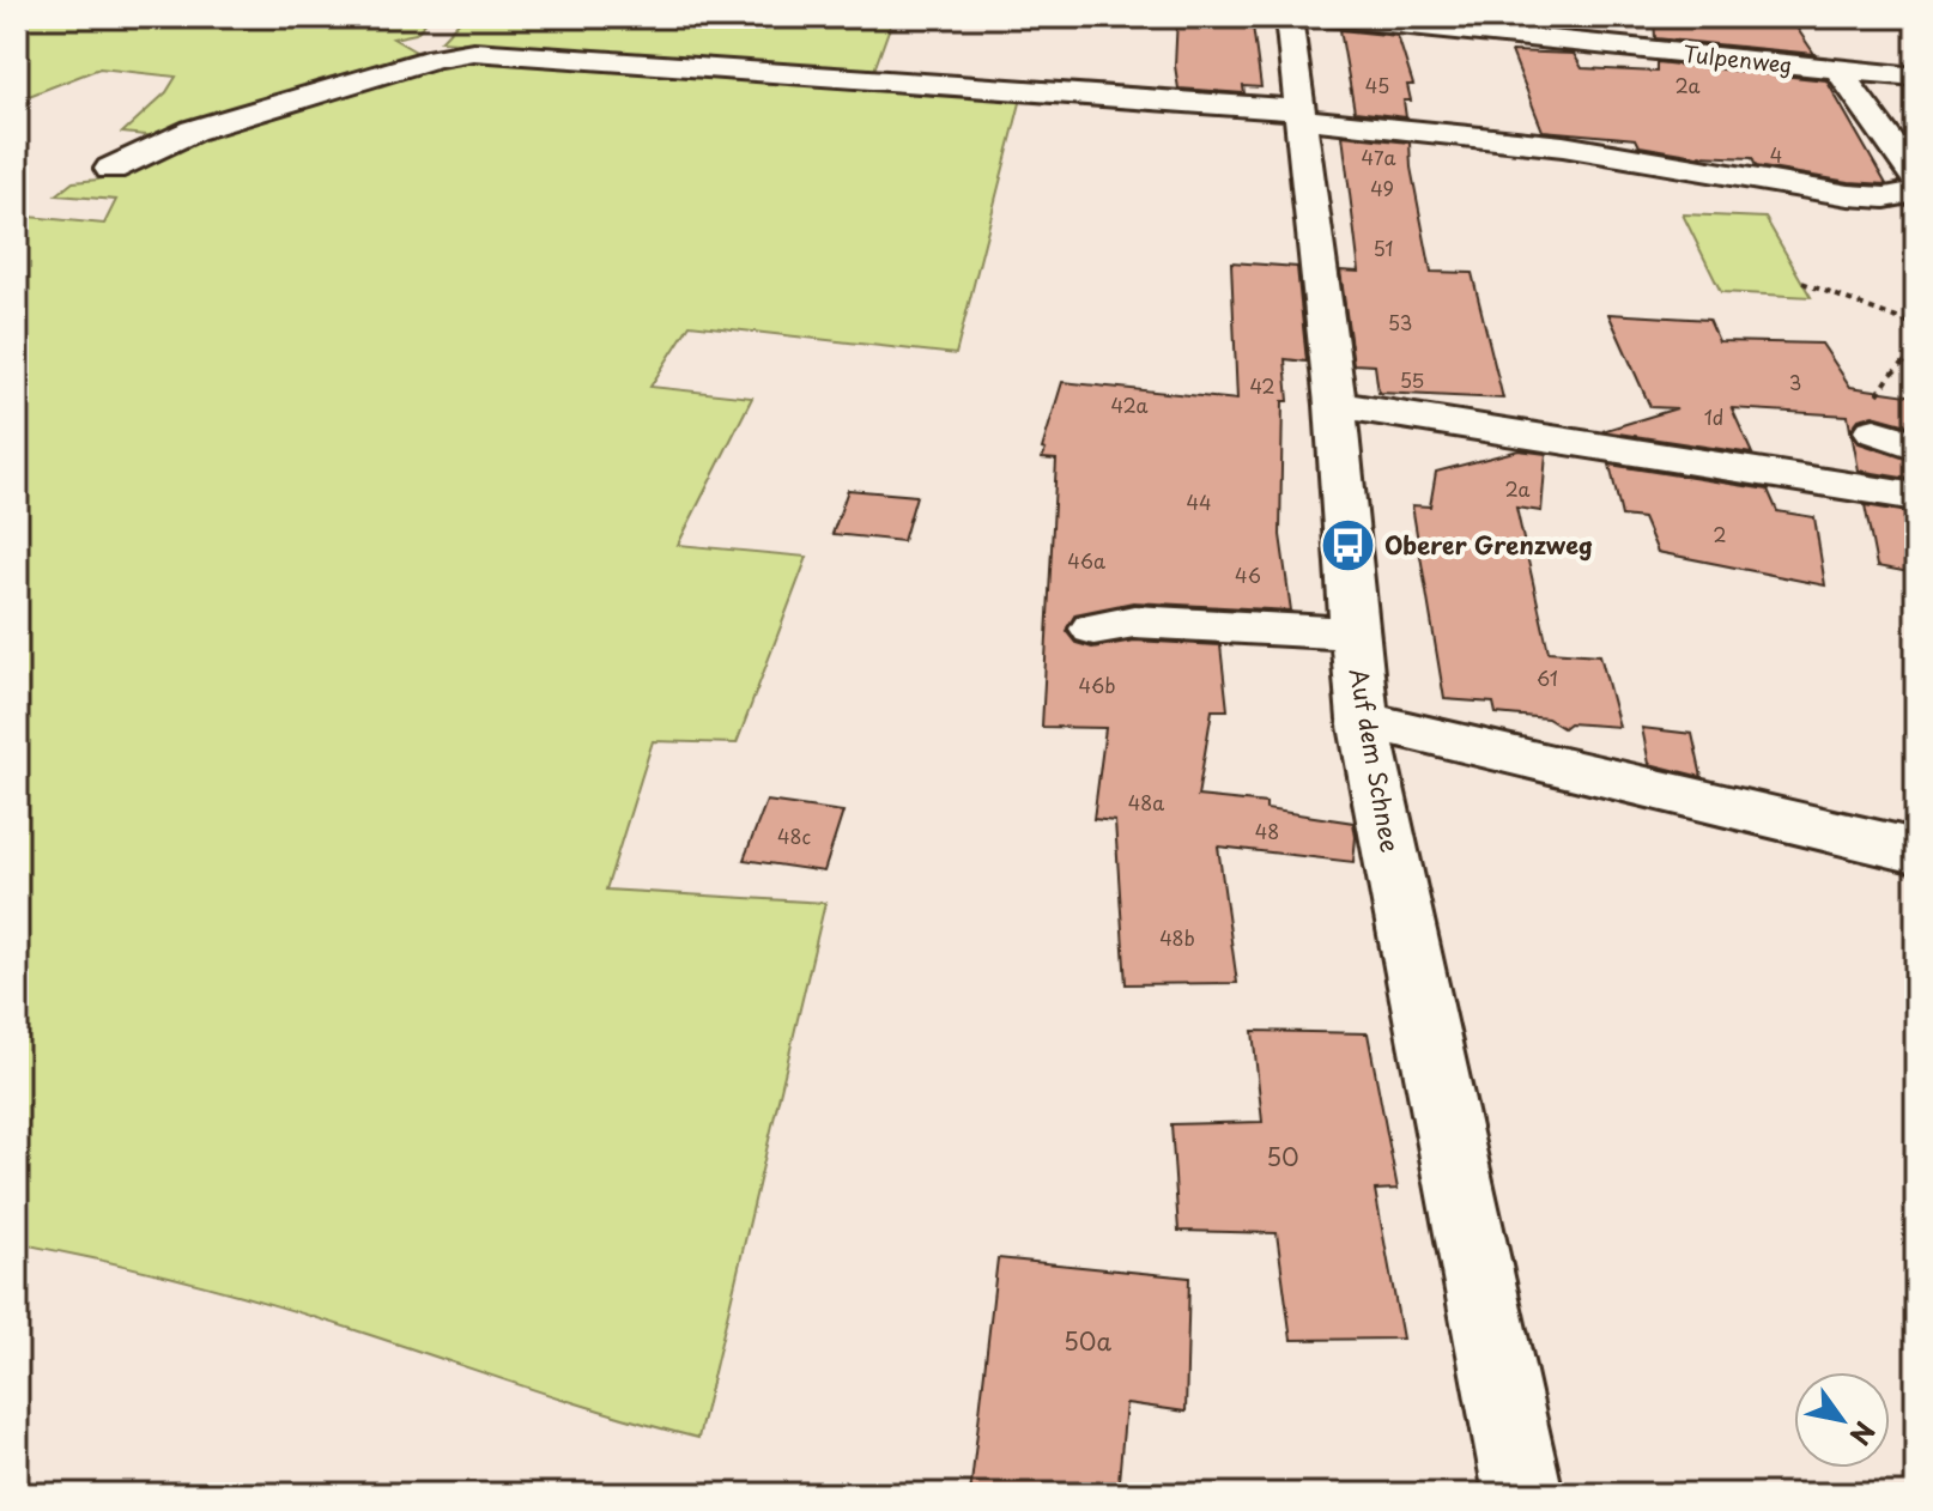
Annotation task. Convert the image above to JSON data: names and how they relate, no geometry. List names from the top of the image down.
{
  "streets": {
    "street": ["Tulpenweg", "Auf dem Schnee"]
  },
  "places": {
    "bus stop": ["Oberer Grenzweg"]
  },
  "house_numbers": [
    "45",
    "2a",
    "4",
    "47a",
    "49",
    "51",
    "53",
    "55",
    "3",
    "42",
    "42a",
    "1d",
    "2a",
    "44",
    "2",
    "46a",
    "46",
    "61",
    "46b",
    "48a",
    "48",
    "48c",
    "48b",
    "50",
    "50a"
  ],
  "north": "bottom right"
}
